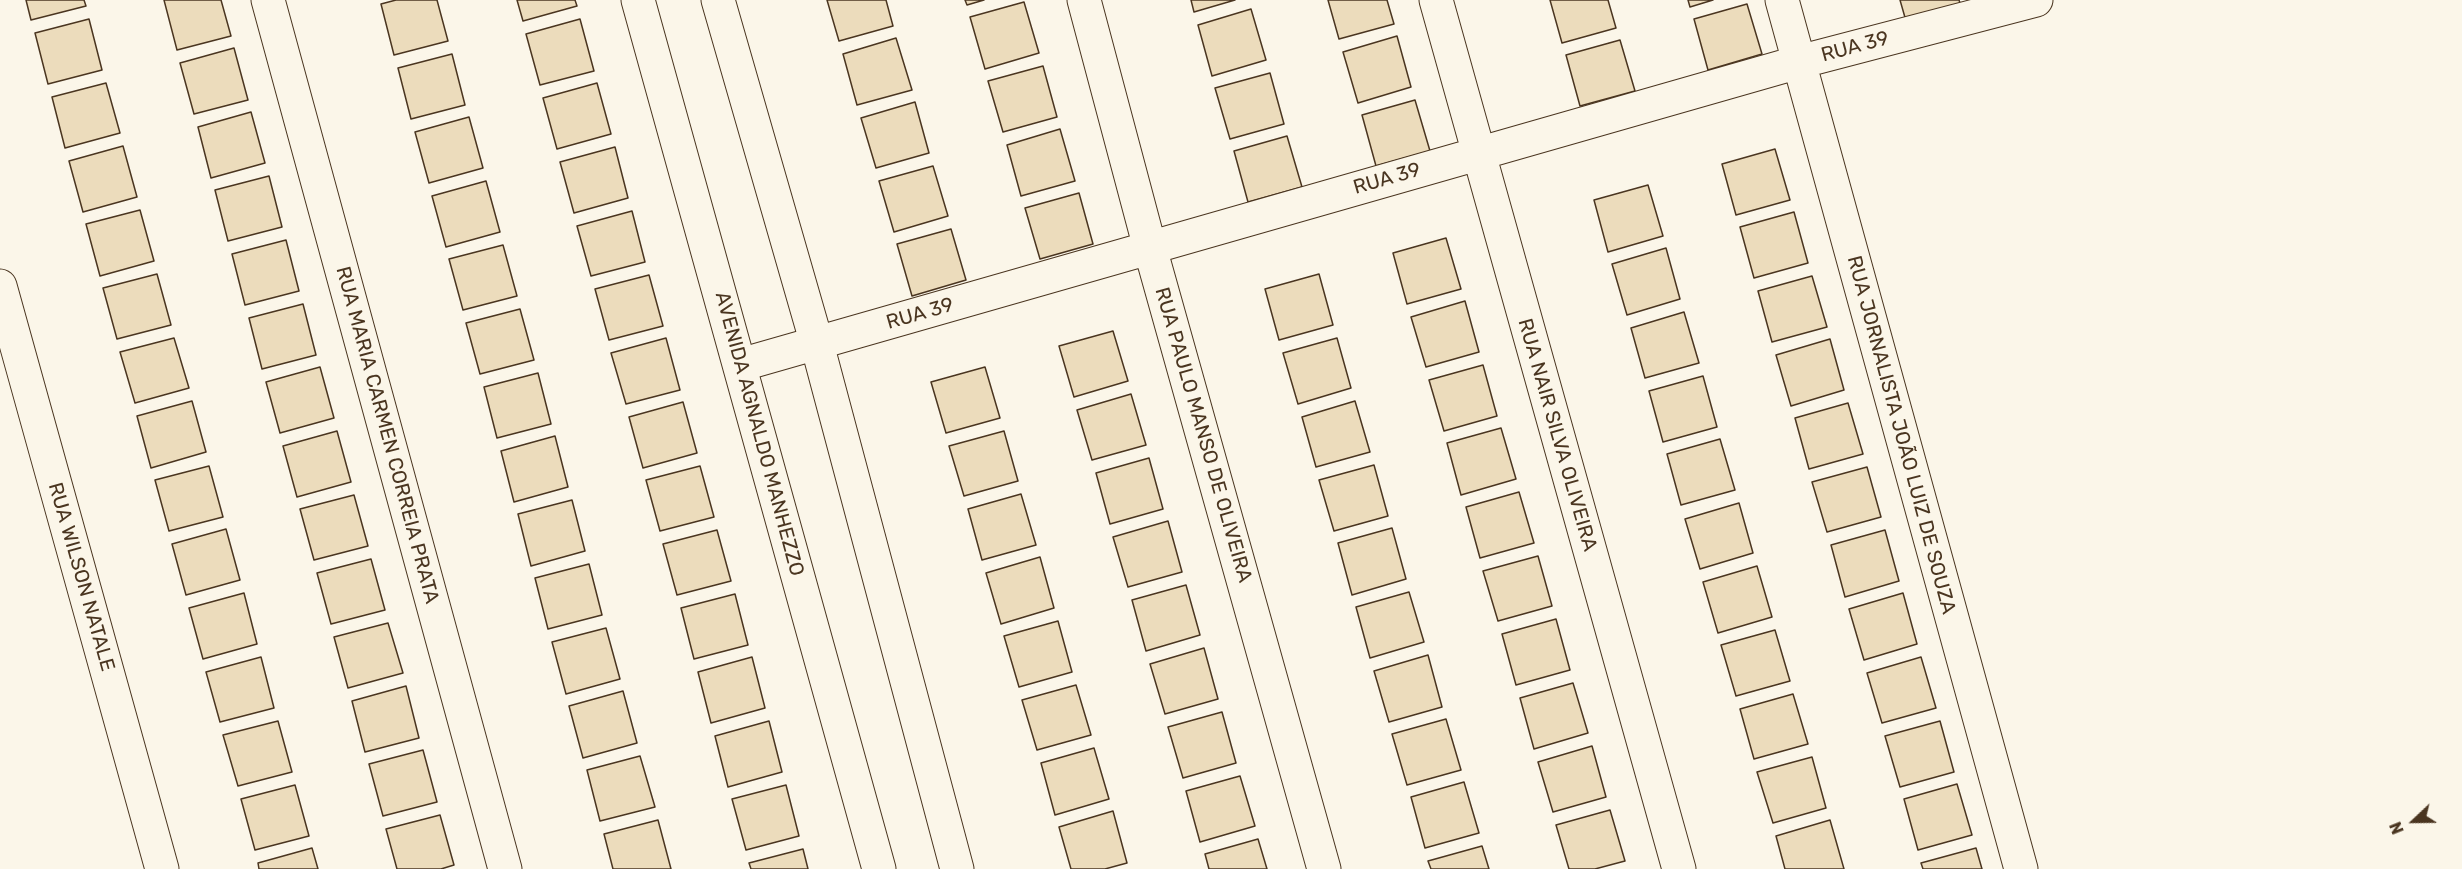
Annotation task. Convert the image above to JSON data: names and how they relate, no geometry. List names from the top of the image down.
{
  "streets": {
    "street": [
      "RUA 39",
      "AVENIDA AGNALDO MANHEZZO",
      "RUA MARIA CARMEN CORREIA PRATA",
      "RUA PAULO MANSO DE OLIVEIRA",
      "RUA NAIR SILVA OLIVEIRA",
      "RUA JORNALISTA JOÃO LUIZ DE SOUZA",
      "RUA WILSON NATALE"
    ]
  },
  "crossings": [
    ["RUA 39", "AVENIDA AGNALDO MANHEZZO"],
    ["RUA 39", "RUA PAULO MANSO DE OLIVEIRA"],
    ["RUA 39", "RUA NAIR SILVA OLIVEIRA"],
    ["RUA 39", "RUA JORNALISTA JOÃO LUIZ DE SOUZA"]
  ],
  "north": "left"
}
